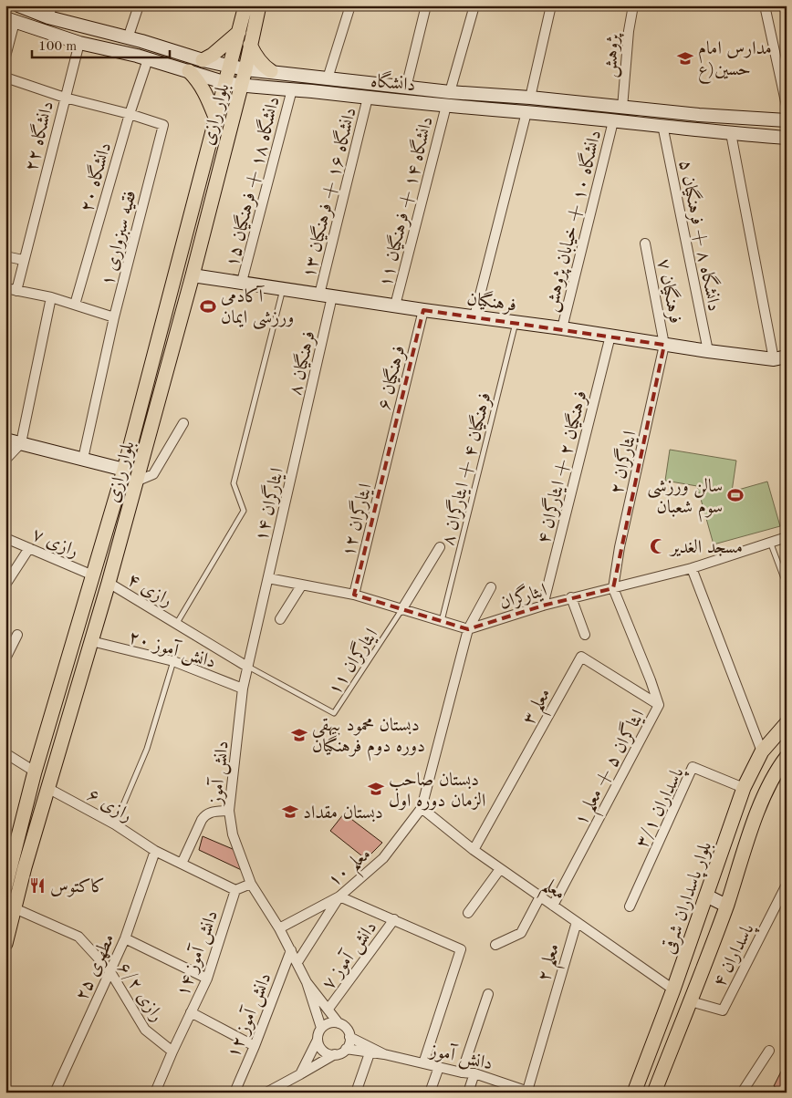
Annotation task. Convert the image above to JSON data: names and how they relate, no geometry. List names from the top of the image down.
{
  "streets": {
    "main road": [
      "دانشگاه",
      "بلوار رازی",
      "فرهنگیان",
      "بلوار پاسداران شرقی"
    ],
    "street": [
      "پژوهش",
      "دانشگاه ۲۲",
      "دانشگاه ۲۰",
      "دانشگاه ۱۸ + فرهنگیان ۱۵",
      "دانشگاه ۱۶ + فرهنگیان ۱۳",
      "دانشگاه ۱۴ + فرهنگیان ۱۱",
      "دانشگاه ۱۰ + خیابان پژوهش",
      "دانشگاه ۸ + فرهنگیان ۵",
      "فقیه سبزواری ۱",
      "فرهنگیان ۷",
      "فرهنگیان ۸",
      "فرهنگیان ۶",
      "ایثارگران ۲",
      "فرهنگیان ۲ + ایثارگران ۴",
      "ایثارگران ۱۴",
      "ایثارگران ۱۲",
      "رازی ۷",
      "رازی ۴",
      "ایثارگران",
      "دانش آموز ۲۰",
      "معلم ۳",
      "ایثاگران ۵ + معلم ۱",
      "دانش آموز",
      "رازی ۶",
      "پاسداران ۳/۱",
      "معلم ۱۰",
      "معلم",
      "دانش آموز ۱۴",
      "دانش آموز ۷",
      "پاسداران ۴",
      "معلم ۲",
      "مطهری ۲۵",
      "رازی ۶/۲",
      "دانش آموز ۱۲"
    ],
    "lane": ["فرهنگیان ۴ + ایثارگران ۸", "ایثارگران ۱۱"]
  },
  "crossings": [
    ["پژوهش", "دانشگاه"],
    ["دانشگاه", "بلوار رازی"],
    ["دانشگاه", "دانشگاه ۲۲"],
    ["دانشگاه", "دانشگاه ۲۰"],
    ["دانشگاه", "دانشگاه ۱۸ + فرهنگیان ۱۵"],
    ["دانشگاه", "دانشگاه ۱۶ + فرهنگیان ۱۳"],
    ["دانشگاه", "دانشگاه ۱۴ + فرهنگیان ۱۱"],
    ["دانشگاه", "دانشگاه ۱۰ + خیابان پژوهش"],
    ["دانشگاه", "دانشگاه ۸ + فرهنگیان ۵"],
    ["بلوار رازی", "فرهنگیان"],
    ["بلوار رازی", "رازی ۷"],
    ["بلوار رازی", "رازی ۴"],
    ["بلوار رازی", "دانش آموز ۲۰"],
    ["بلوار رازی", "رازی ۶"],
    ["بلوار رازی", "رازی ۶/۲"],
    ["دانشگاه ۲۲", "فقیه سبزواری ۱"],
    ["دانشگاه ۲۰", "فقیه سبزواری ۱"],
    ["دانشگاه ۱۸ + فرهنگیان ۱۵", "فرهنگیان"],
    ["دانشگاه ۱۶ + فرهنگیان ۱۳", "فرهنگیان"],
    ["دانشگاه ۱۴ + فرهنگیان ۱۱", "فرهنگیان"],
    ["دانشگاه ۱۰ + خیابان پژوهش", "فرهنگیان"],
    ["دانشگاه ۸ + فرهنگیان ۵", "فرهنگیان"],
    ["فرهنگیان ۷", "فرهنگیان"],
    ["فرهنگیان ۷", "ایثارگران ۲"],
    ["فرهنگیان", "فرهنگیان ۸"],
    ["فرهنگیان", "فرهنگیان ۶"],
    ["فرهنگیان", "ایثارگران ۲"],
    ["فرهنگیان", "فرهنگیان ۲ + ایثارگران ۴"],
    ["فرهنگیان", "فرهنگیان ۴ + ایثارگران ۸"],
    ["فرهنگیان ۸", "ایثارگران ۱۴"],
    ["فرهنگیان ۶", "ایثارگران ۱۲"],
    ["ایثارگران ۲", "ایثارگران"],
    ["ایثارگران ۲", "ایثاگران ۵ + معلم ۱"],
    ["فرهنگیان ۲ + ایثارگران ۴", "ایثارگران"],
    ["ایثارگران ۱۴", "دانش آموز"],
    ["رازی ۴", "ایثارگران ۱۱"],
    ["رازی ۴", "دانش آموز"],
    ["ایثارگران", "ایثاگران ۵ + معلم ۱"],
    ["دانش آموز ۲۰", "دانش آموز"],
    ["ایثارگران ۱۱", "دانش آموز"],
    ["معلم ۳", "ایثاگران ۵ + معلم ۱"],
    ["معلم ۳", "معلم"],
    ["ایثاگران ۵ + معلم ۱", "معلم"],
    ["دانش آموز", "معلم ۱۰"],
    ["دانش آموز", "معلم ۲"],
    ["دانش آموز", "دانش آموز ۱۲"],
    ["رازی ۶", "دانش آموز ۱۴"],
    ["رازی ۶", "مطهری ۲۵"],
    ["پاسداران ۳/۱", "بلوار پاسداران شرقی"],
    ["معلم ۱۰", "معلم"],
    ["معلم", "بلوار پاسداران شرقی"],
    ["معلم", "معلم ۲"],
    ["دانش آموز ۱۴", "رازی ۶/۲"],
    ["مطهری ۲۵", "رازی ۶/۲"]
  ],
  "places": {
    "school or university": [
      "مدارس امام حسین(ع",
      "دبستان محمود بیهقی دوره دوم فرهنگیان",
      "دبستان صاحب الزمان دوره اول",
      "دبستان مقداد"
    ],
    "sports": ["آکادمی ورزشی ایمان", "سالن ورزشی سوم شعبان"],
    "mosque": ["مسجد الغدیر"],
    "restaurant": ["کاکتوس"]
  },
  "scale_bar": "100 m"
}
